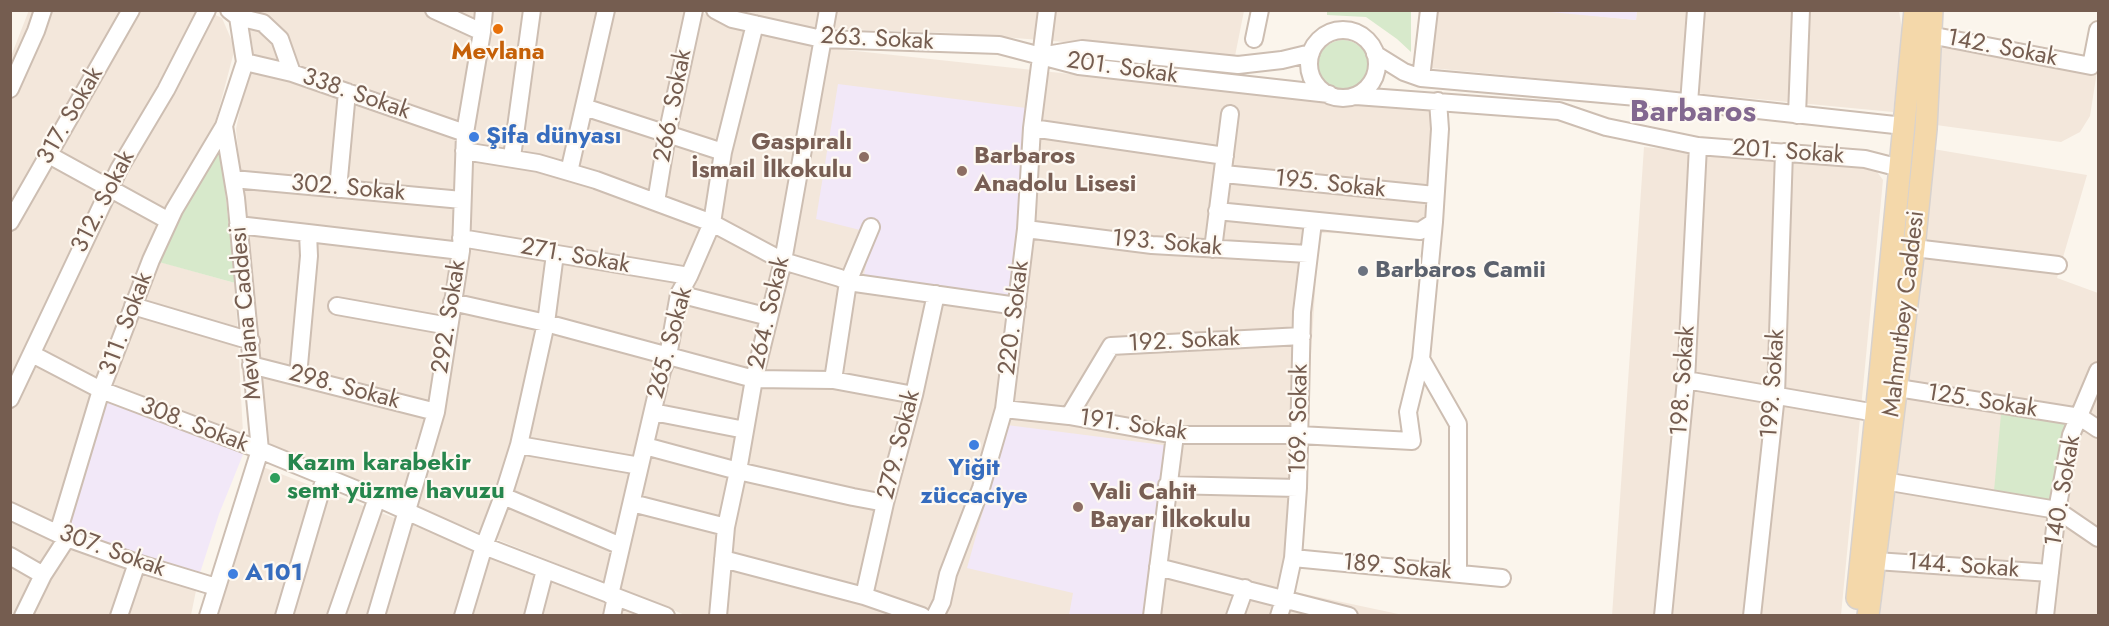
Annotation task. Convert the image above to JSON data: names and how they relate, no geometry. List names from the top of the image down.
{
  "streets": {
    "main road": ["Mahmutbey Caddesi"],
    "street": [
      "263. Sokak",
      "142. Sokak",
      "201. Sokak",
      "338. Sokak",
      "266. Sokak",
      "317. Sokak",
      "195. Sokak",
      "302. Sokak",
      "312. Sokak",
      "193. Sokak",
      "271. Sokak",
      "Mevlana Caddesi",
      "264. Sokak",
      "292. Sokak",
      "220. Sokak",
      "311. Sokak",
      "192. Sokak",
      "265. Sokak",
      "198. Sokak",
      "199. Sokak",
      "298. Sokak",
      "125. Sokak",
      "169. Sokak",
      "308. Sokak",
      "191. Sokak",
      "279. Sokak",
      "140. Sokak",
      "307. Sokak",
      "144. Sokak",
      "189. Sokak"
    ]
  },
  "crossings": [
    ["263. Sokak", "201. Sokak"],
    ["263. Sokak", "264. Sokak"],
    ["263. Sokak", "220. Sokak"],
    ["263. Sokak", "265. Sokak"],
    ["142. Sokak", "Mahmutbey Caddesi"],
    ["201. Sokak", "Mahmutbey Caddesi"],
    ["201. Sokak", "220. Sokak"],
    ["201. Sokak", "198. Sokak"],
    ["201. Sokak", "199. Sokak"],
    ["338. Sokak", "Mevlana Caddesi"],
    ["338. Sokak", "292. Sokak"],
    ["302. Sokak", "Mevlana Caddesi"],
    ["302. Sokak", "292. Sokak"],
    ["312. Sokak", "308. Sokak"],
    ["193. Sokak", "220. Sokak"],
    ["193. Sokak", "169. Sokak"],
    ["271. Sokak", "Mevlana Caddesi"],
    ["271. Sokak", "292. Sokak"],
    ["271. Sokak", "265. Sokak"],
    ["Mevlana Caddesi", "311. Sokak"],
    ["Mevlana Caddesi", "298. Sokak"],
    ["Mevlana Caddesi", "308. Sokak"],
    ["Mevlana Caddesi", "307. Sokak"],
    ["Mahmutbey Caddesi", "125. Sokak"],
    ["Mahmutbey Caddesi", "144. Sokak"],
    ["292. Sokak", "298. Sokak"],
    ["292. Sokak", "308. Sokak"],
    ["220. Sokak", "191. Sokak"],
    ["311. Sokak", "308. Sokak"],
    ["311. Sokak", "307. Sokak"],
    ["192. Sokak", "169. Sokak"],
    ["192. Sokak", "191. Sokak"],
    ["265. Sokak", "308. Sokak"],
    ["125. Sokak", "140. Sokak"],
    ["169. Sokak", "191. Sokak"],
    ["169. Sokak", "189. Sokak"],
    ["140. Sokak", "144. Sokak"]
  ],
  "districts": ["Barbaros"],
  "places": [
    "Mevlana",
    "Şifa dünyası",
    "Gaspıralı İsmail İlkokulu",
    "Barbaros Anadolu Lisesi",
    "Barbaros Camii",
    "Yiğit züccaciye",
    "Kazım karabekir semt yüzme havuzu",
    "Vali Cahit Bayar İlkokulu",
    "A101"
  ]
}
